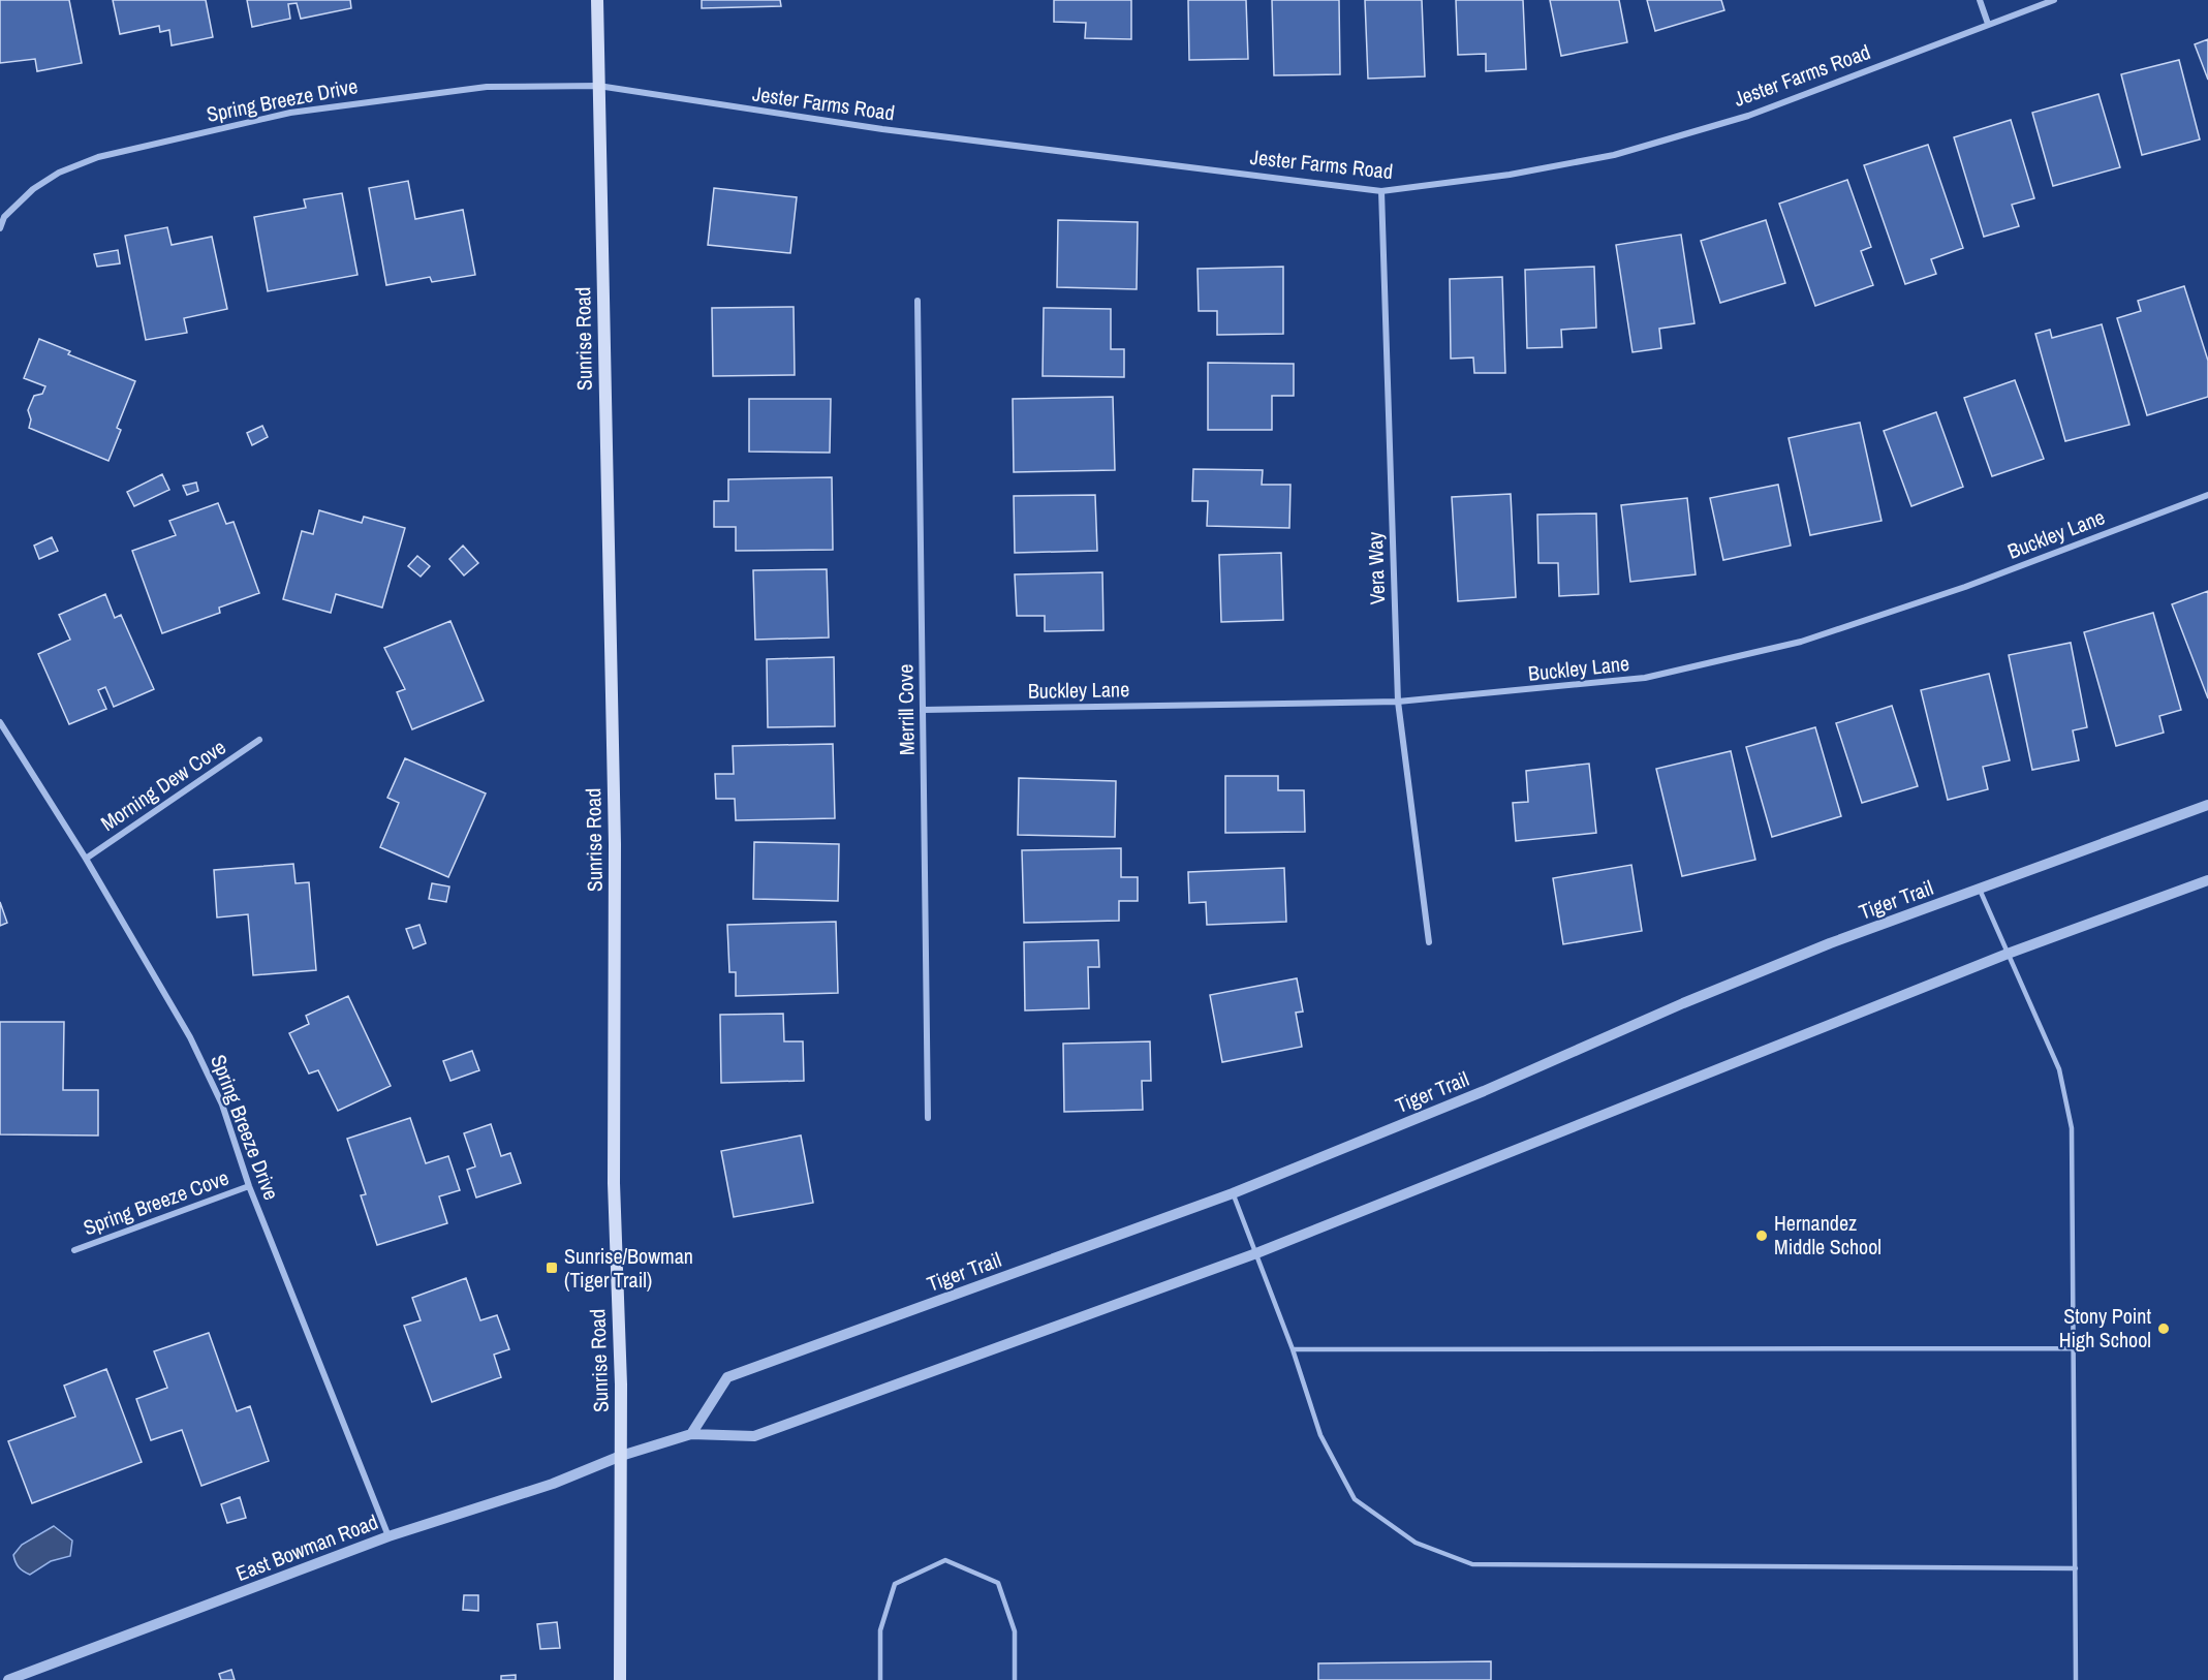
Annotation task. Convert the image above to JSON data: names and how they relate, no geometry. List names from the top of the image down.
{
  "streets": {
    "main road": ["Sunrise Road"],
    "street": [
      "Jester Farms Road",
      "Spring Breeze Drive",
      "Buckley Lane",
      "Vera Way",
      "Merrill Cove",
      "Morning Dew Cove",
      "Tiger Trail",
      "Spring Breeze Cove",
      "East Bowman Road"
    ]
  },
  "crossings": [
    ["Jester Farms Road", "Spring Breeze Drive"],
    ["Jester Farms Road", "Sunrise Road"],
    ["Jester Farms Road", "Vera Way"],
    ["Spring Breeze Drive", "Sunrise Road"],
    ["Spring Breeze Drive", "Morning Dew Cove"],
    ["Spring Breeze Drive", "Spring Breeze Cove"],
    ["Spring Breeze Drive", "East Bowman Road"],
    ["Sunrise Road", "East Bowman Road"],
    ["Buckley Lane", "Vera Way"],
    ["Buckley Lane", "Merrill Cove"]
  ],
  "places": {
    "other": ["Hernandez Middle School", "Stony Point High School"],
    "transit": ["Sunrise/Bowman (Tiger Trail)"]
  }
}
